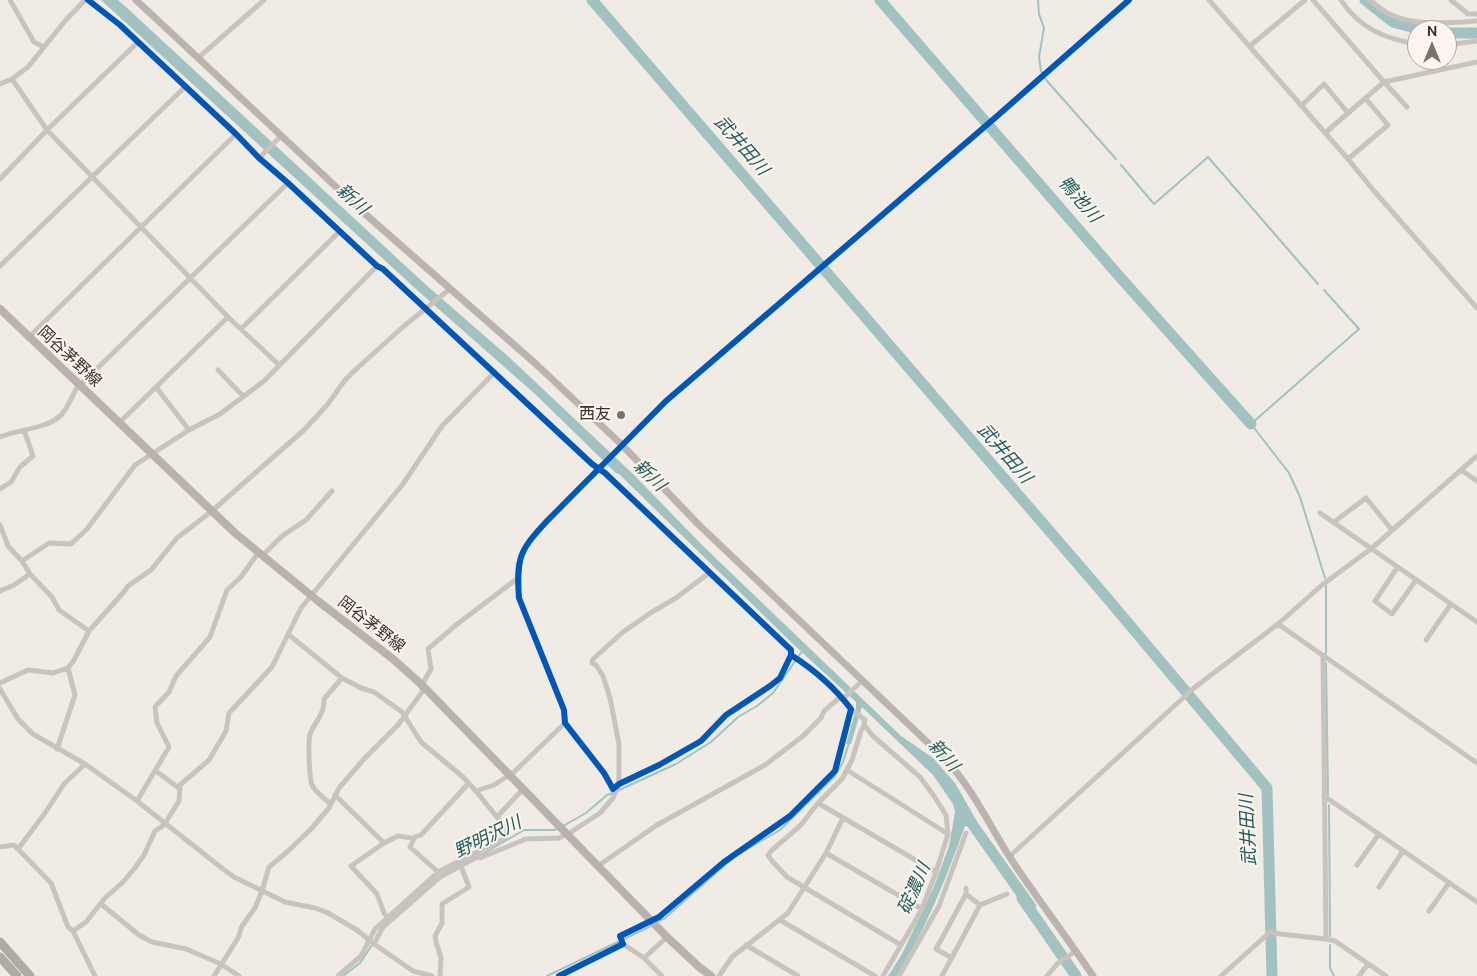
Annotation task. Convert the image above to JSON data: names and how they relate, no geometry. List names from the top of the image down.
{
  "streets": {
    "main road": ["岡谷茅野線"]
  },
  "water": [
    "武井田川",
    "新川",
    "鴨池川",
    "野明沢川",
    "碇濃川"
  ],
  "places": ["西友"],
  "north": "top"
}
